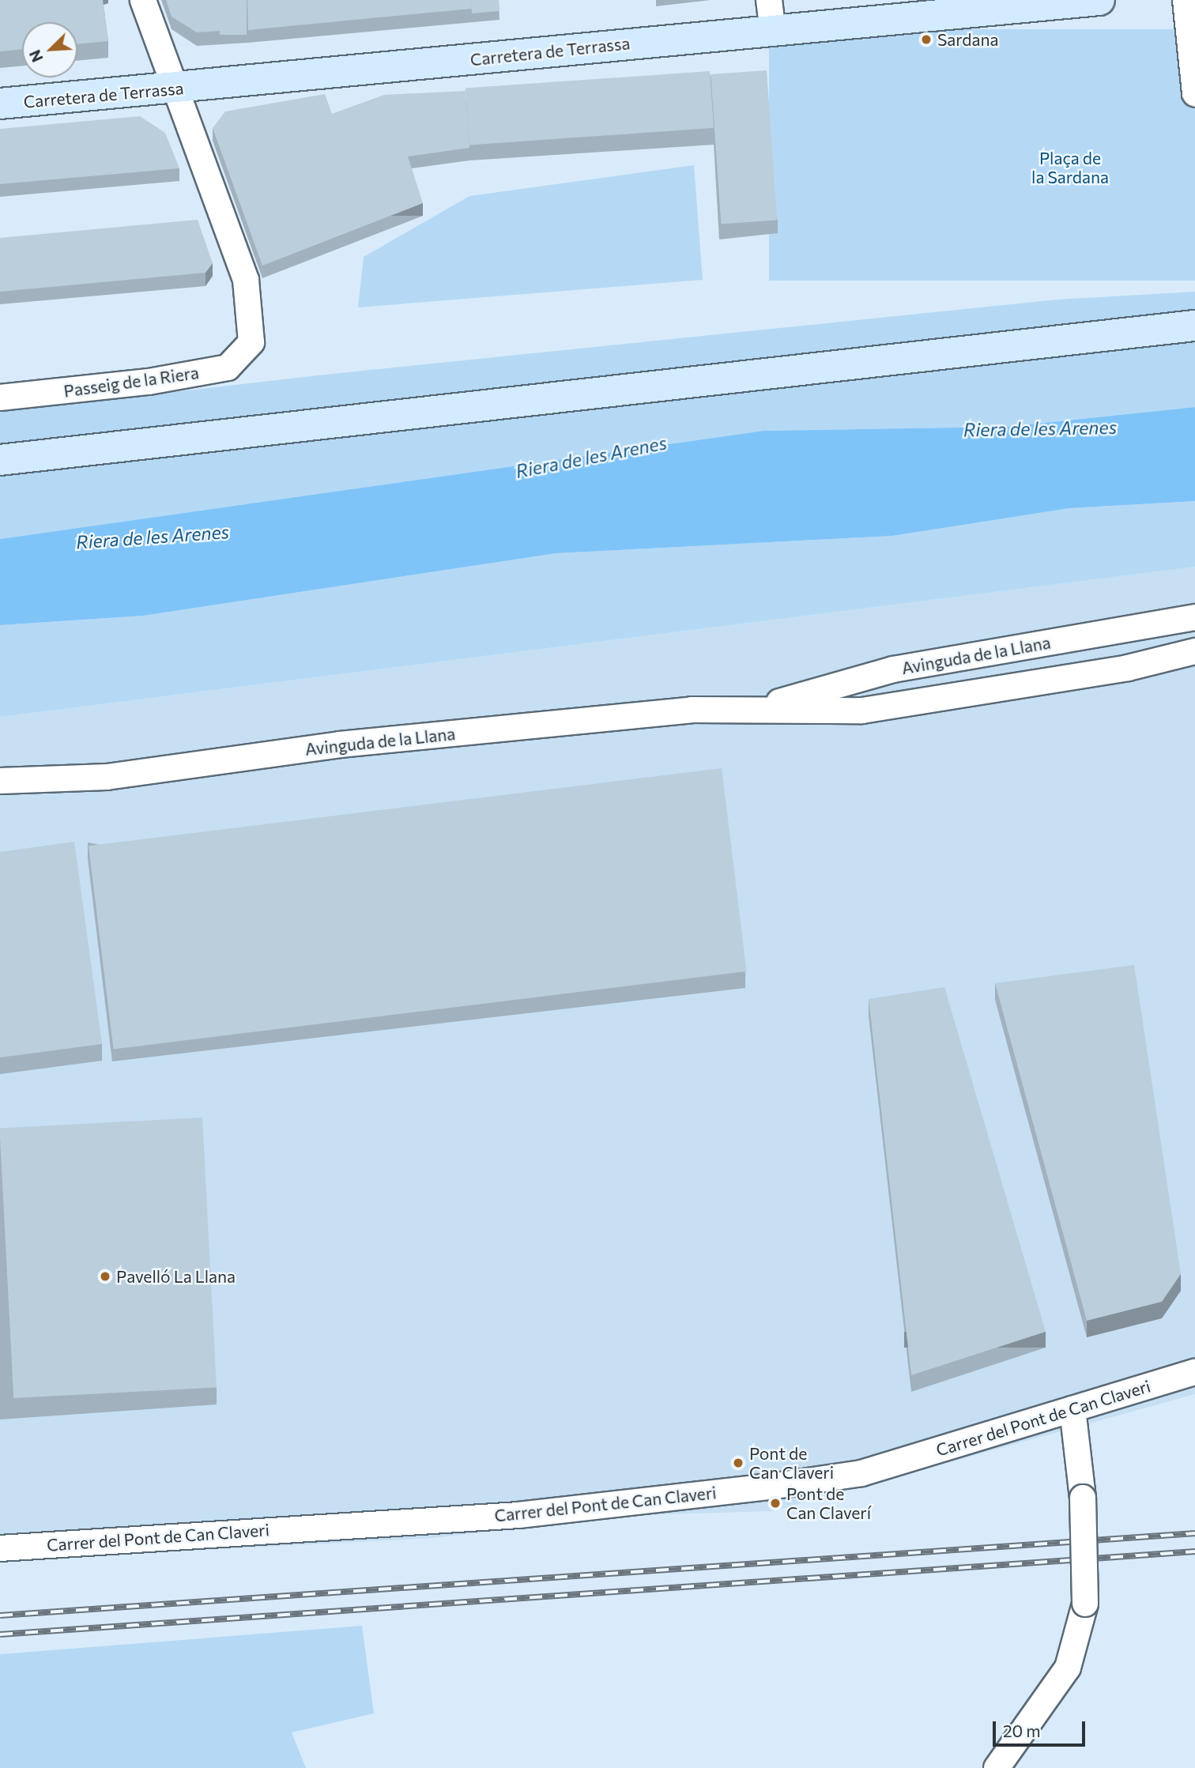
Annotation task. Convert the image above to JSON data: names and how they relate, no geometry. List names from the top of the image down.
{
  "streets": {
    "main road": ["Carretera de Terrassa"],
    "street": ["Passeig de la Riera", "Avinguda de la Llana", "Carrer del Pont de Can Claveri"]
  },
  "crossings": [
    ["Carretera de Terrassa", "Passeig de la Riera"]
  ],
  "water": ["Riera de les Arenes"],
  "parks": ["Plaça de la Sardana"],
  "places": [
    "Sardana",
    "Pavelló La Llana",
    "Pont de Can Claveri",
    "Pont de Can Claverí"
  ],
  "scale_bar": "20 m",
  "north": "bottom left"
}
